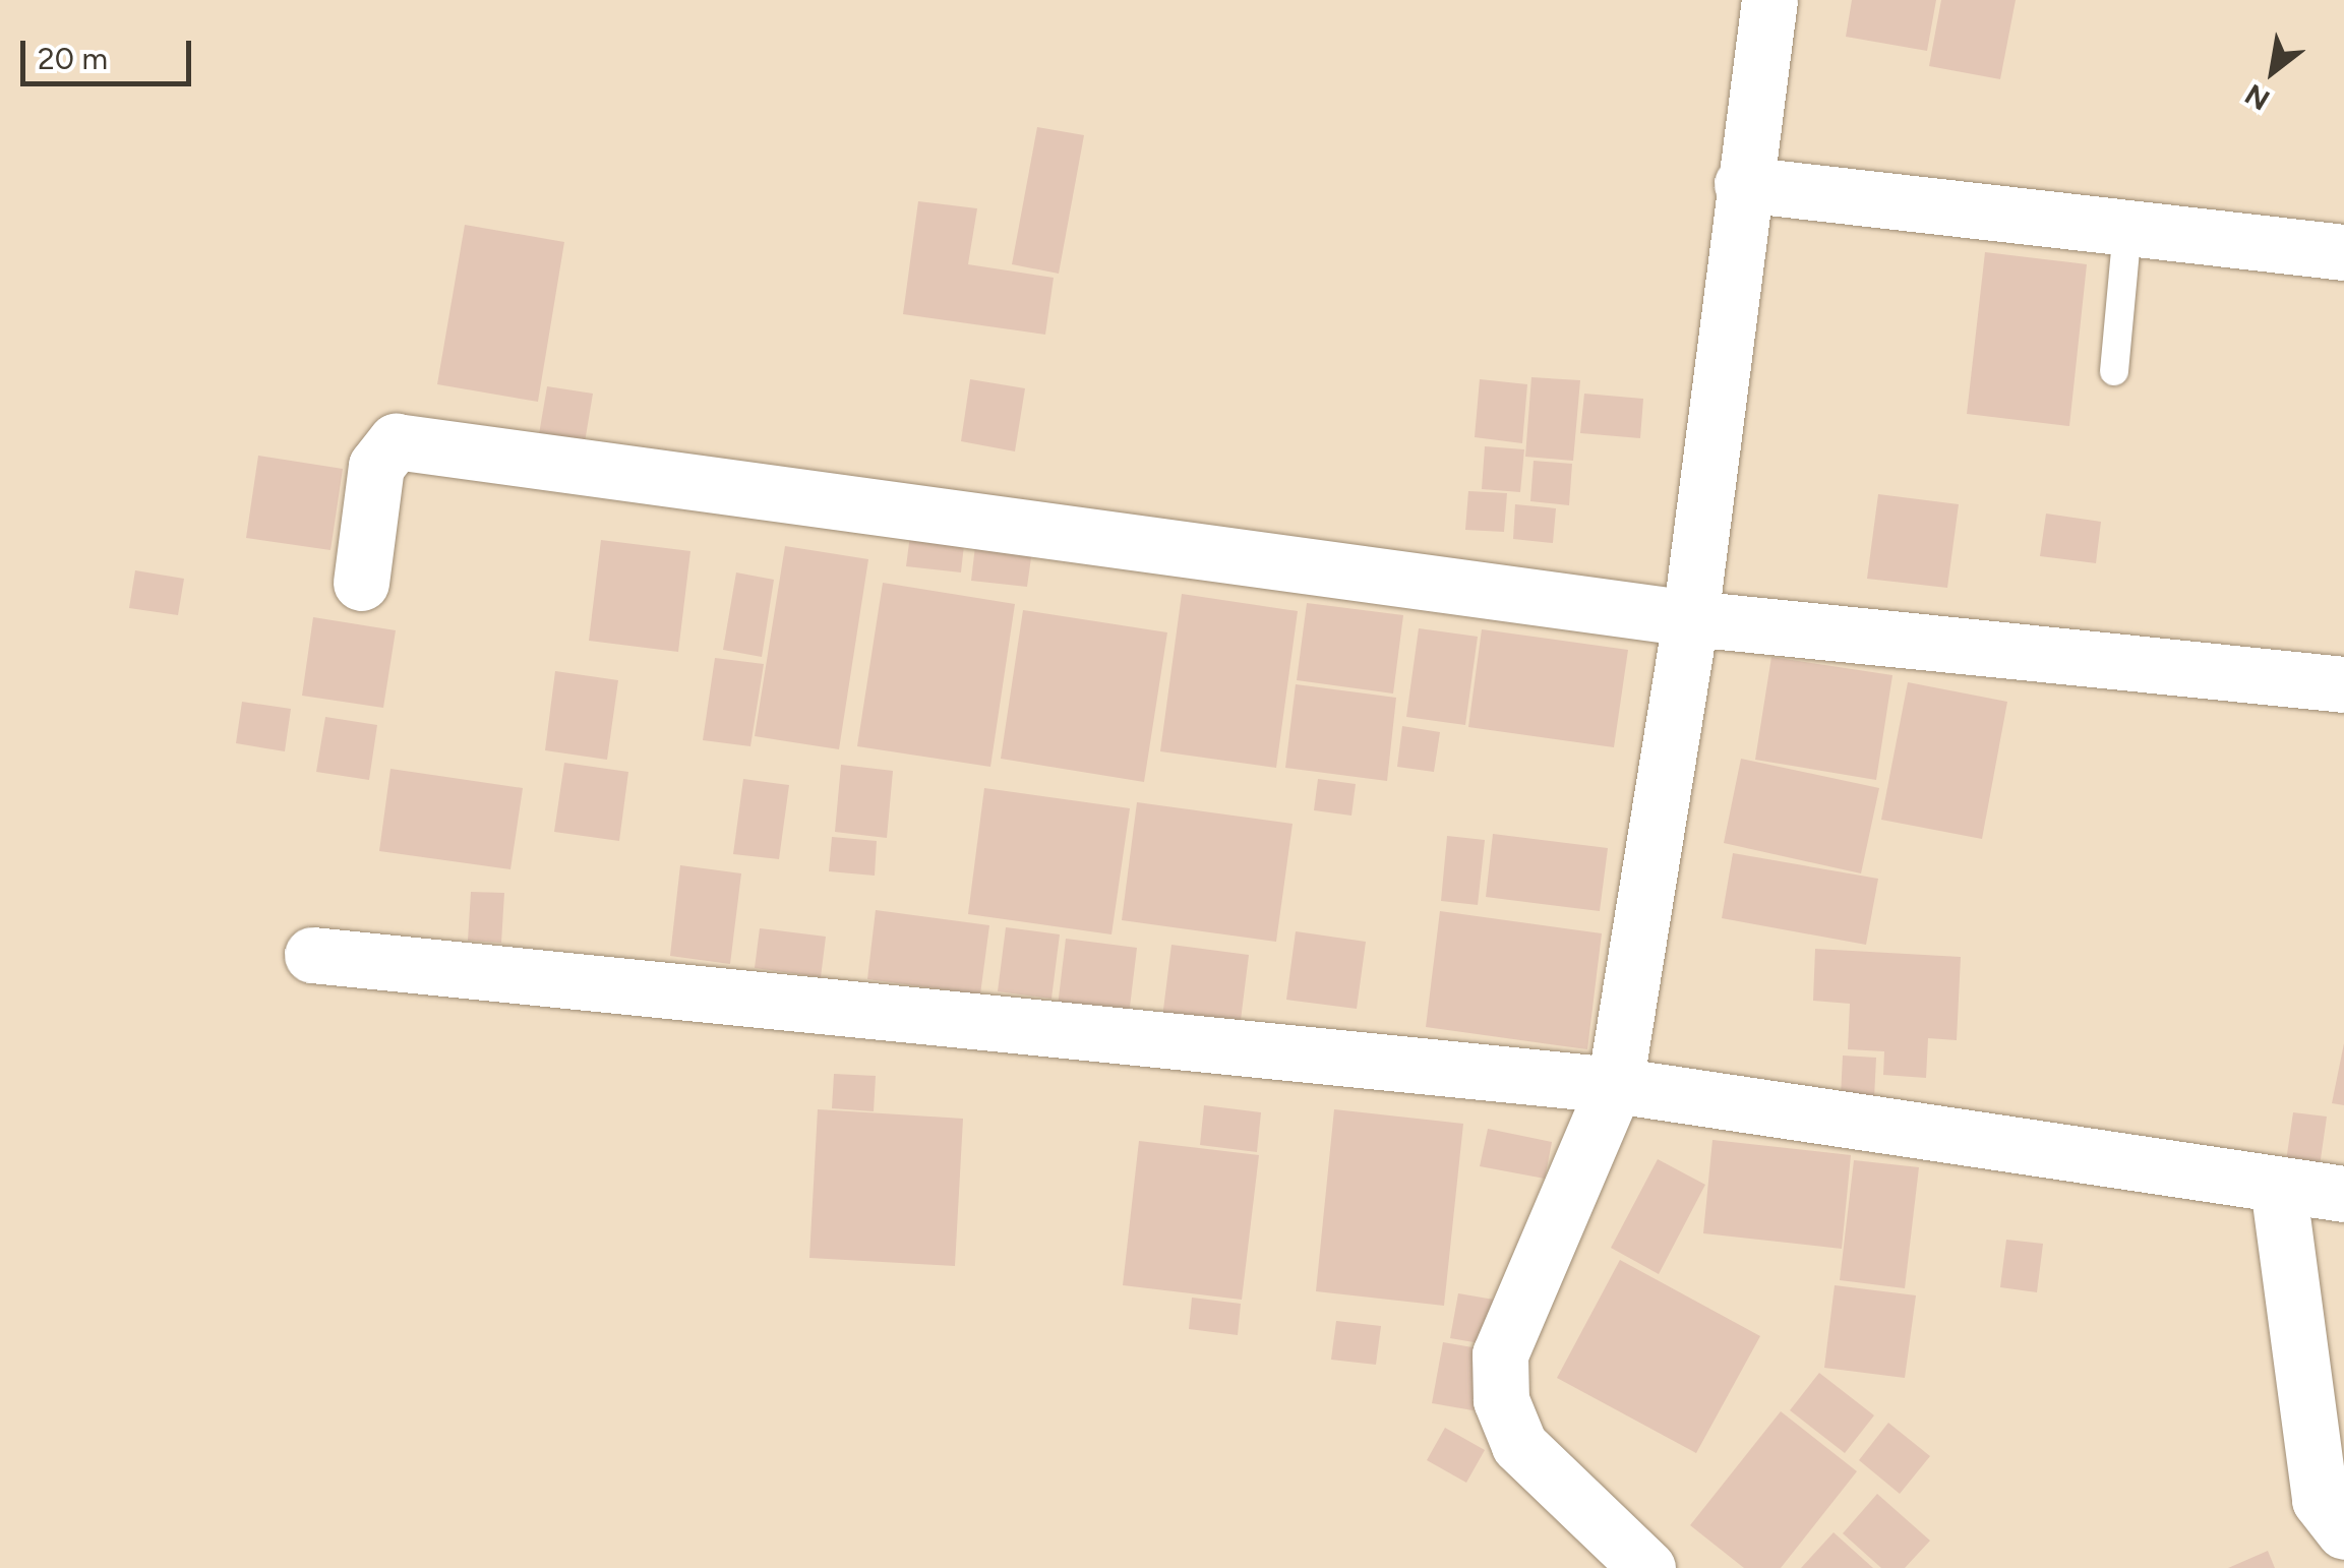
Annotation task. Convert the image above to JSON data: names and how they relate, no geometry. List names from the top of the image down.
{
  "scale_bar": "20 m",
  "north": "bottom left"
}
